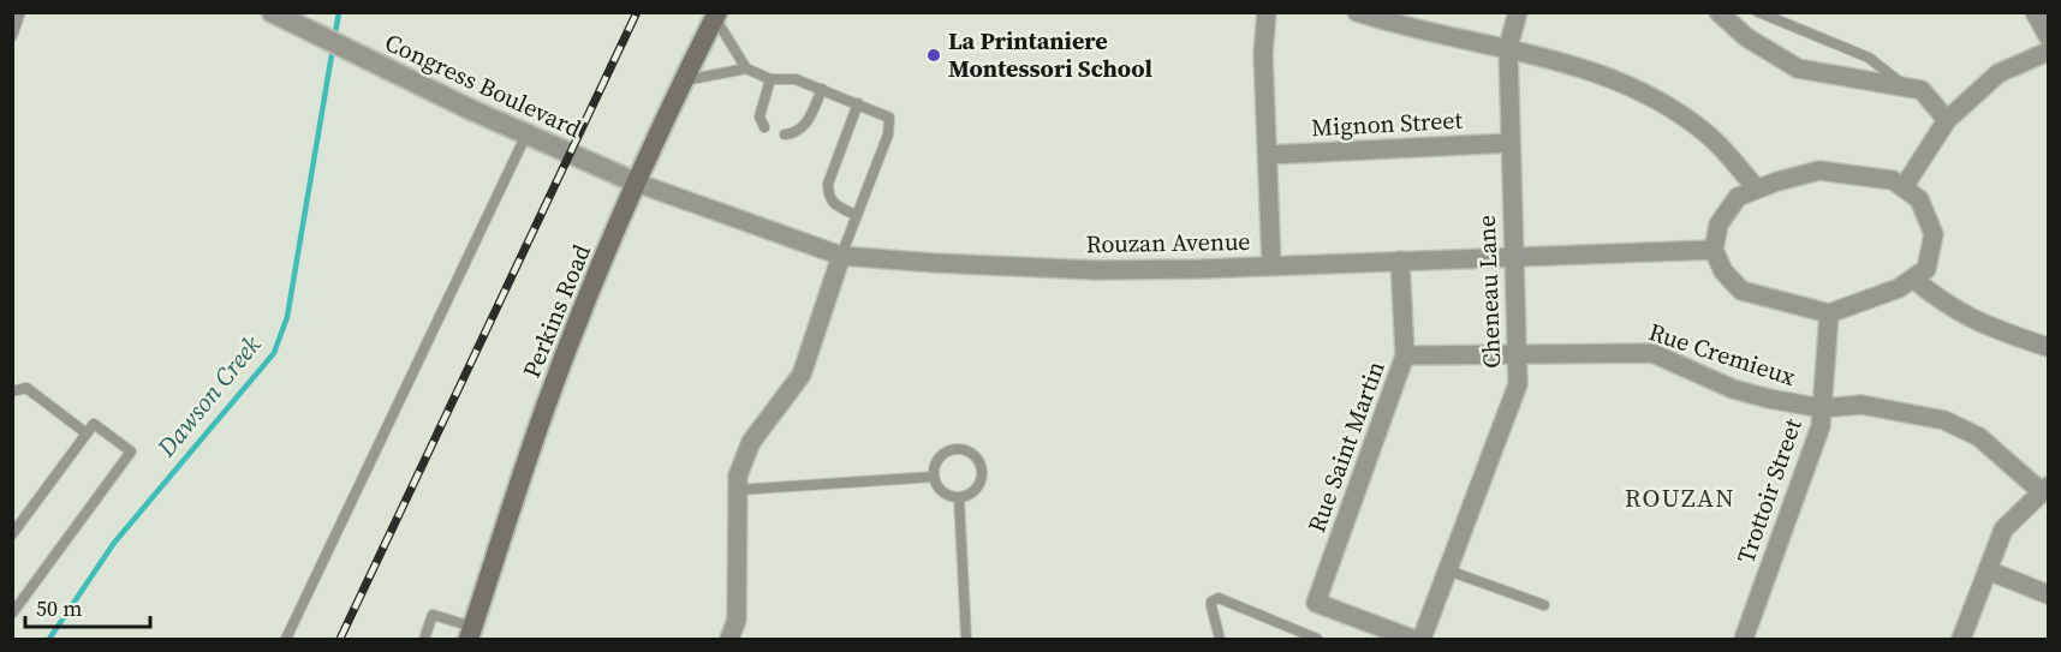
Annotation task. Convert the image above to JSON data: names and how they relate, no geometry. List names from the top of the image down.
{
  "streets": {
    "main road": ["Perkins Road"],
    "street": [
      "Congress Boulevard",
      "Mignon Street",
      "Rouzan Avenue",
      "Cheneau Lane",
      "Rue Cremieux",
      "Rue Saint Martin",
      "Trottoir Street"
    ]
  },
  "crossings": [
    ["Congress Boulevard", "Rouzan Avenue"],
    ["Congress Boulevard", "Perkins Road"],
    ["Mignon Street", "Cheneau Lane"],
    ["Rouzan Avenue", "Cheneau Lane"],
    ["Rouzan Avenue", "Perkins Road"],
    ["Rouzan Avenue", "Rue Saint Martin"],
    ["Rouzan Avenue", "Trottoir Street"],
    ["Cheneau Lane", "Rue Cremieux"],
    ["Rue Cremieux", "Rue Saint Martin"],
    ["Rue Cremieux", "Trottoir Street"]
  ],
  "districts": ["ROUZAN"],
  "water": ["Dawson Creek"],
  "places": ["La Printaniere Montessori School"],
  "scale_bar": "50 m"
}
